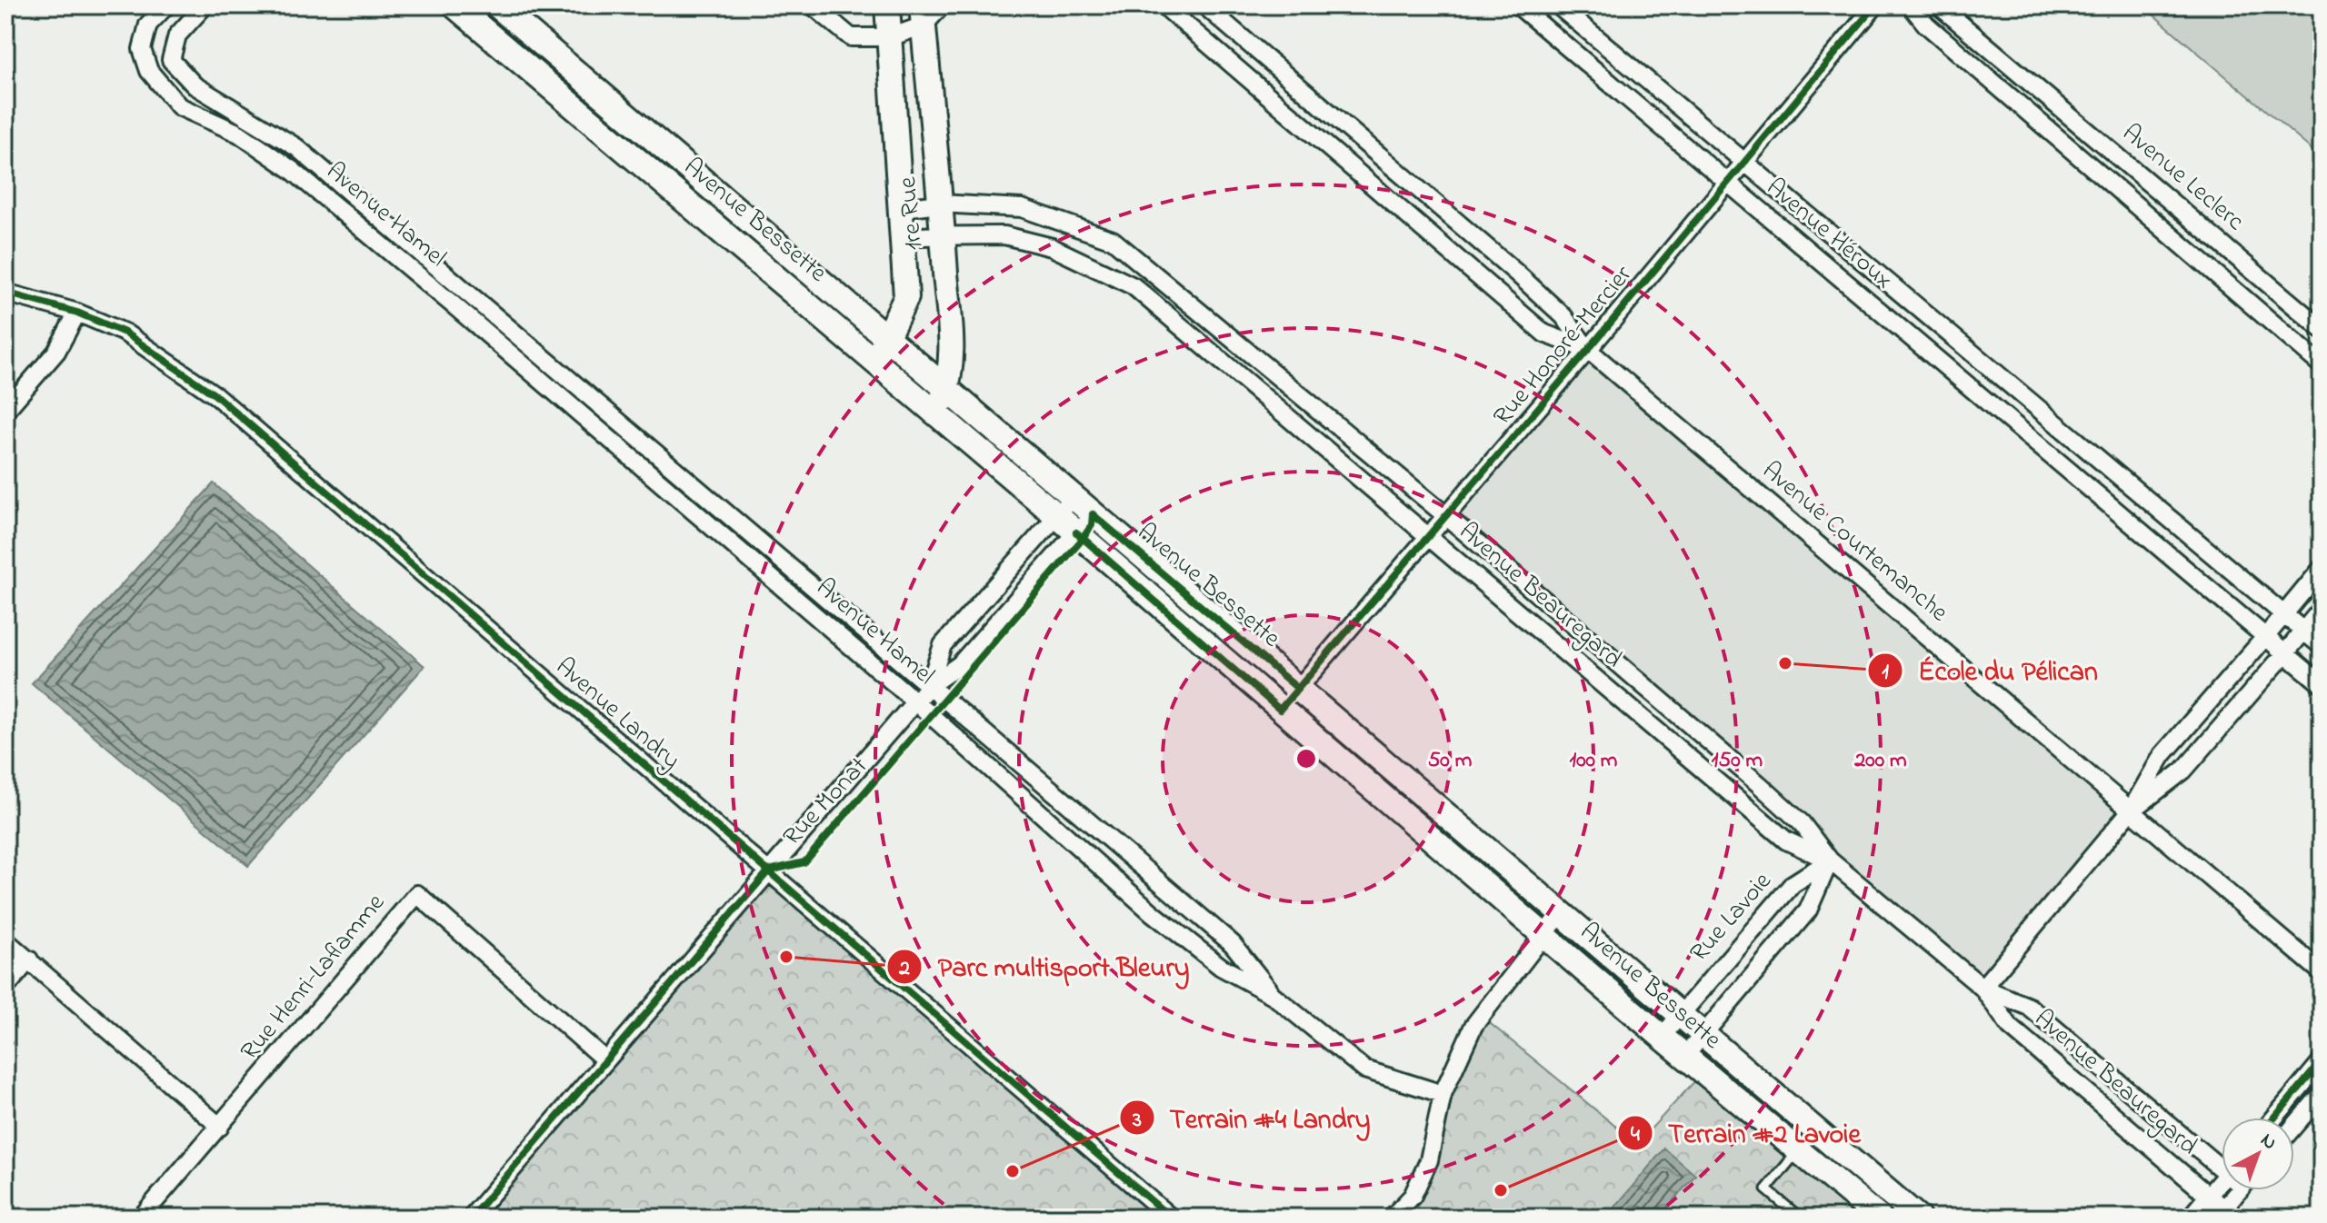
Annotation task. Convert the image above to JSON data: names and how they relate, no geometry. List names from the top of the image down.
{
  "streets": {
    "street": [
      "Avenue Leclerc",
      "1re Rue",
      "Avenue Hamel",
      "Avenue Bessette",
      "Avenue Héroux",
      "Rue Honoré-Mercier",
      "Avenue Courtemanche",
      "Avenue Beauregard",
      "Avenue Landry",
      "Rue Monat",
      "Rue Lavoie",
      "Rue Henri-Laflamme"
    ]
  },
  "crossings": [
    ["1re Rue", "Avenue Bessette"],
    ["1re Rue", "Avenue Beauregard"],
    ["Avenue Hamel", "Rue Monat"],
    ["Avenue Bessette", "Rue Honoré-Mercier"],
    ["Avenue Bessette", "Rue Monat"],
    ["Avenue Bessette", "Rue Lavoie"],
    ["Avenue Héroux", "Rue Honoré-Mercier"],
    ["Rue Honoré-Mercier", "Avenue Courtemanche"],
    ["Rue Honoré-Mercier", "Avenue Beauregard"],
    ["Avenue Beauregard", "Rue Lavoie"],
    ["Avenue Landry", "Rue Monat"],
    ["Rue Monat", "Rue Henri-Laflamme"]
  ],
  "places": [
    "École du Pélican",
    "Parc multisport Bleury",
    "Terrain #4 Landry",
    "Terrain #2 Lavoie"
  ],
  "north": "top right",
  "rings": [
    "50 m",
    "100 m",
    "150 m",
    "200 m"
  ]
}
